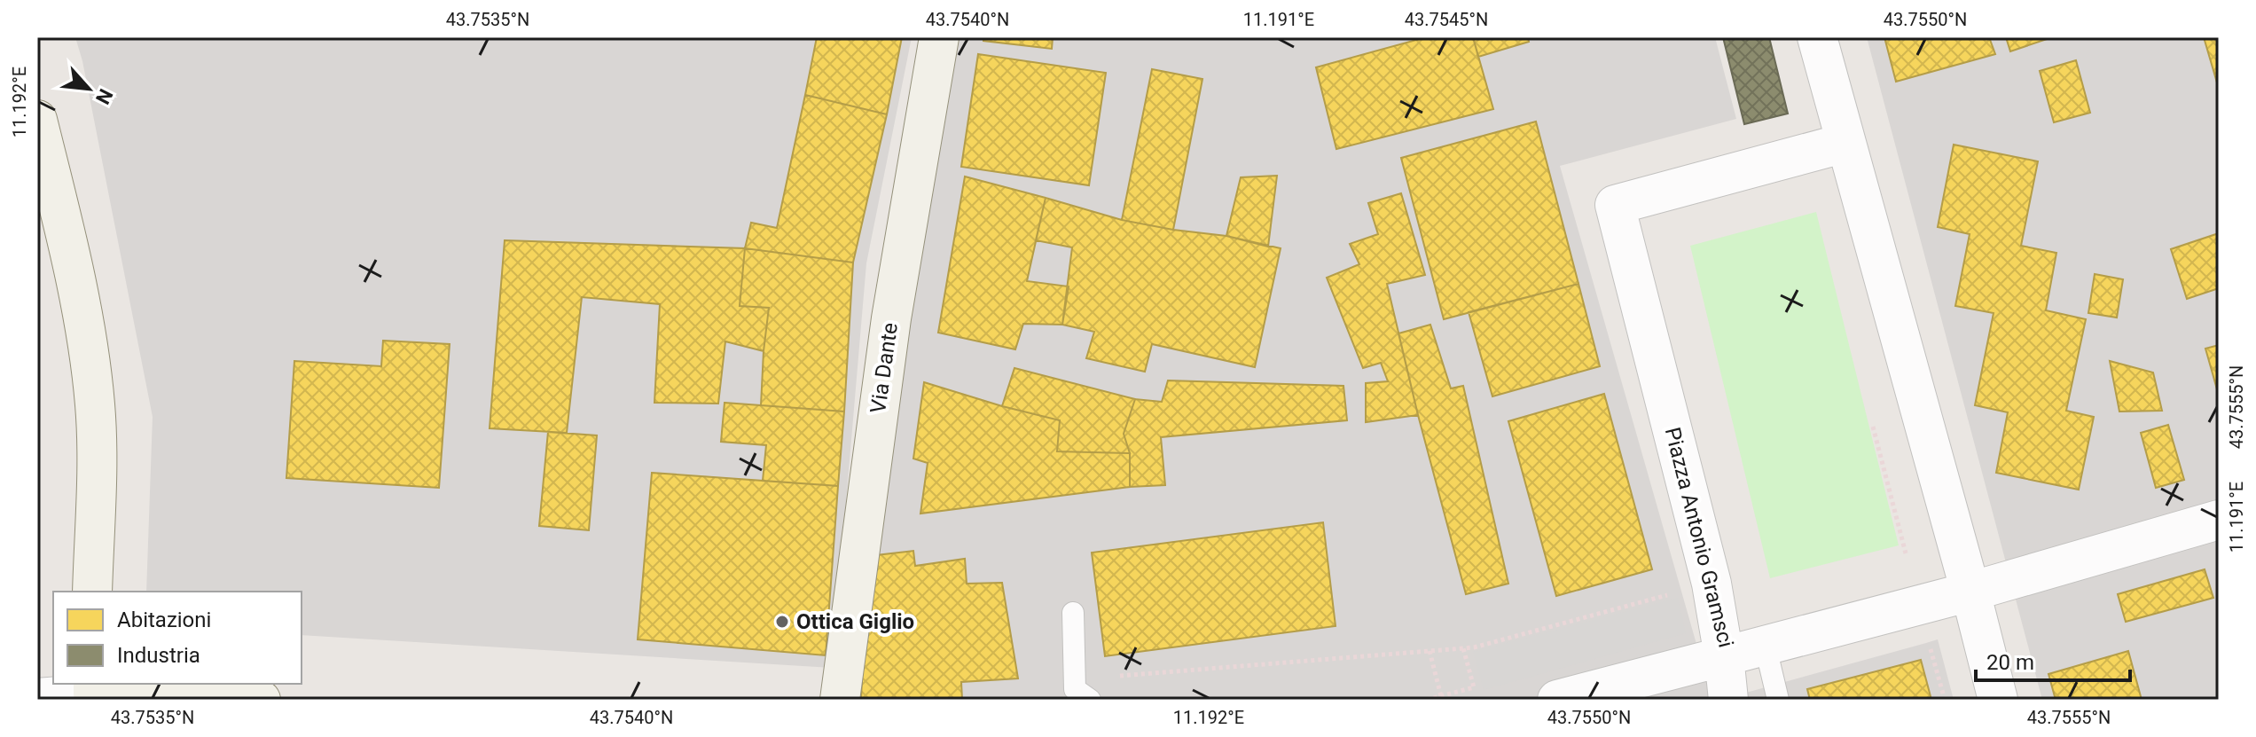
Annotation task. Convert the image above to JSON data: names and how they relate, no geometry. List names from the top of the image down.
{
  "streets": {
    "main road": ["Via Dante"],
    "street": ["Piazza Antonio Gramsci"]
  },
  "places": ["Ottica Giglio"],
  "legend": ["Abitazioni", "Industria"],
  "scale_bar": "20 m",
  "north": "bottom right",
  "coordinates": [
    "43.7535°N",
    "43.7540°N",
    "11.191°E",
    "43.7545°N",
    "43.7550°N",
    "11.192°E",
    "43.7555°N"
  ]
}
